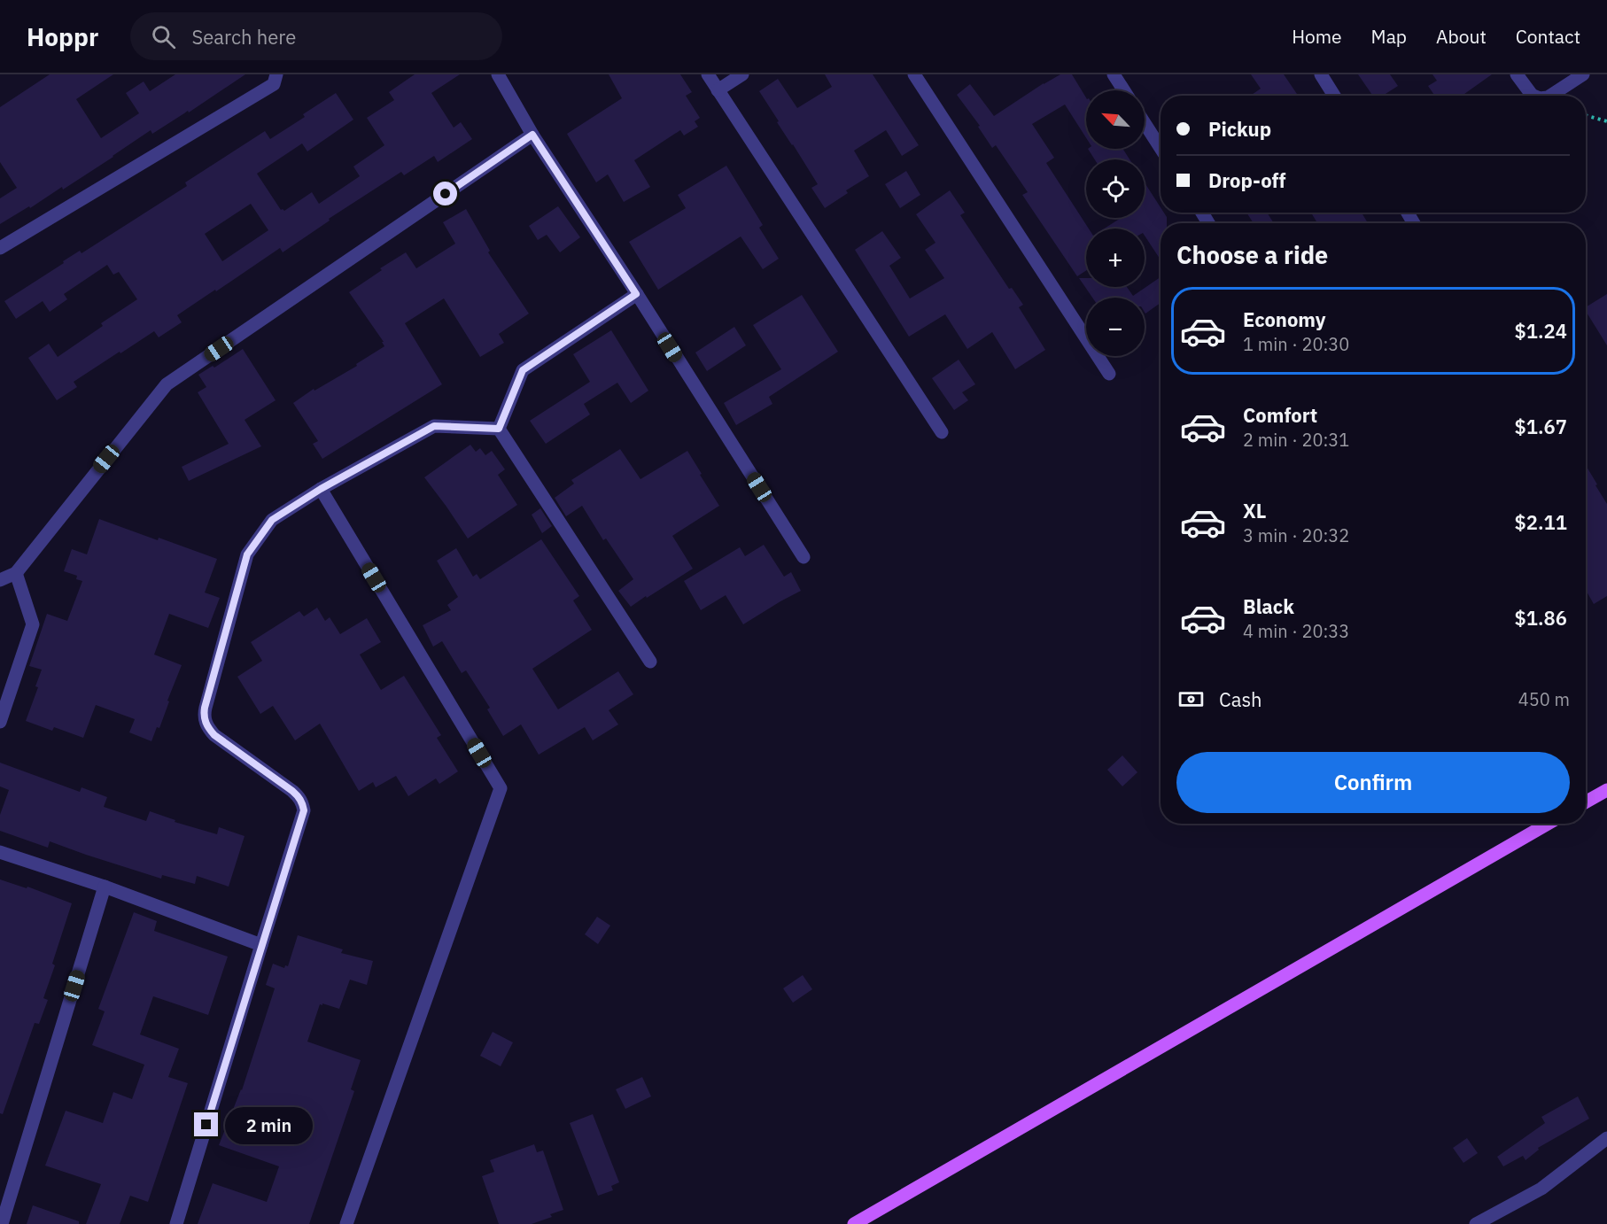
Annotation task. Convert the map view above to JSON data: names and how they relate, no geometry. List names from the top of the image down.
{
  "north": "top left",
  "page": {
    "header": "Hoppr",
    "search": "Search here",
    "nav": [
      "Home",
      "Map",
      "About",
      "Contact"
    ],
    "map_buttons": ["+", "−"],
    "banner": ["Pickup", "Drop-off"],
    "heading": "Choose a ride",
    "list": [
      {
        "name": "Economy",
        "note": "1 min · 20:30",
        "value": "$1.24"
      },
      {
        "name": "Comfort",
        "note": "2 min · 20:31",
        "value": "$1.67"
      },
      {
        "name": "XL",
        "note": "3 min · 20:32",
        "value": "$2.11"
      },
      {
        "name": "Black",
        "note": "4 min · 20:33",
        "value": "$1.86"
      }
    ],
    "pay": ["Cash", "450 m"],
    "buttons": "Confirm",
    "bubble": "2 min"
  }
}
